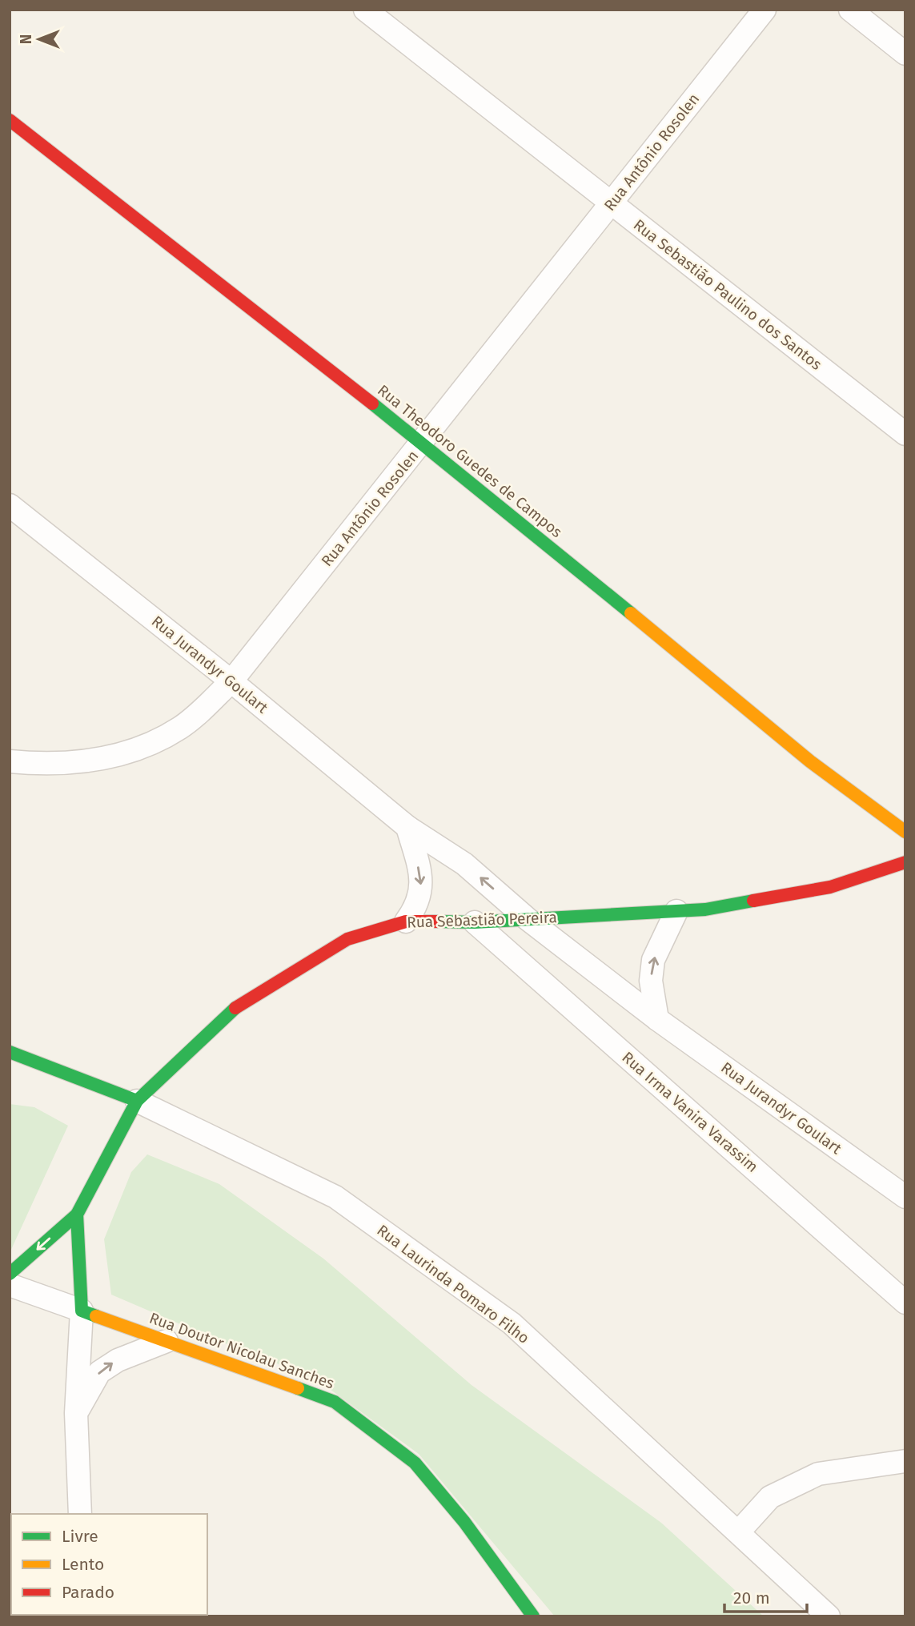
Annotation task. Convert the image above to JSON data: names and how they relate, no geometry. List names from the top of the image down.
{
  "streets": {
    "street": [
      "Rua Antônio Rosolen",
      "Rua Sebastião Paulino dos Santos",
      "Rua Theodoro Guedes de Campos",
      "Rua Jurandyr Goulart",
      "Rua Sebastião Pereira",
      "Rua Irma Vanira Varassim",
      "Rua Laurinda Pomaro Filho",
      "Rua Doutor Nicolau Sanches"
    ]
  },
  "crossings": [
    ["Rua Antônio Rosolen", "Rua Sebastião Paulino dos Santos"],
    ["Rua Antônio Rosolen", "Rua Theodoro Guedes de Campos"],
    ["Rua Antônio Rosolen", "Rua Jurandyr Goulart"],
    ["Rua Jurandyr Goulart", "Rua Sebastião Pereira"],
    ["Rua Sebastião Pereira", "Rua Irma Vanira Varassim"],
    ["Rua Sebastião Pereira", "Rua Laurinda Pomaro Filho"]
  ],
  "legend": ["Livre", "Lento", "Parado"],
  "scale_bar": "20 m",
  "north": "left"
}
